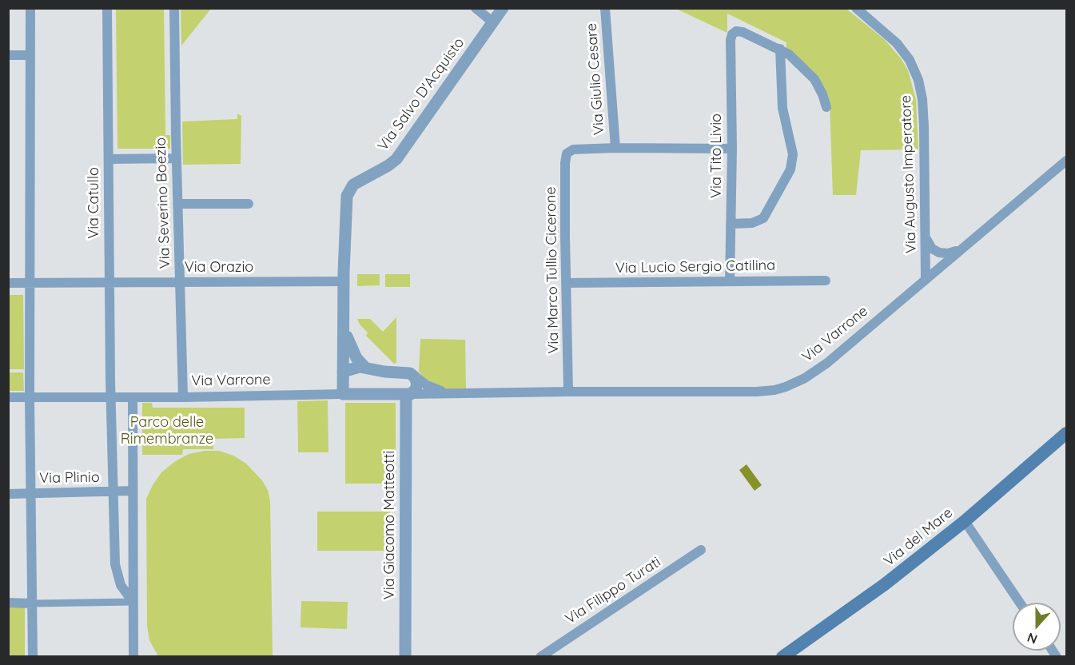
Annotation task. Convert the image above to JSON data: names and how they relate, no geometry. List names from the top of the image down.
{
  "streets": {
    "main road": ["Via del Mare"],
    "street": [
      "Via Giulio Cesare",
      "Via Salvo D'Acquisto",
      "Via Tito Livio",
      "Via Augusto Imperatore",
      "Via Catullo",
      "Via Severino Boezio",
      "Via Lucio Sergio Catilina",
      "Via Orazio",
      "Via Marco Tullio Cicerone",
      "Via Varrone",
      "Via Plinio",
      "Via Giacomo Matteotti",
      "Via Filippo Turati"
    ]
  },
  "crossings": [
    ["Via Giulio Cesare", "Via Marco Tullio Cicerone"],
    ["Via Salvo D'Acquisto", "Via Orazio"],
    ["Via Salvo D'Acquisto", "Via Varrone"],
    ["Via Tito Livio", "Via Lucio Sergio Catilina"],
    ["Via Augusto Imperatore", "Via Varrone"],
    ["Via Catullo", "Via Orazio"],
    ["Via Catullo", "Via Varrone"],
    ["Via Catullo", "Via Plinio"],
    ["Via Severino Boezio", "Via Orazio"],
    ["Via Severino Boezio", "Via Varrone"],
    ["Via Lucio Sergio Catilina", "Via Marco Tullio Cicerone"],
    ["Via Marco Tullio Cicerone", "Via Varrone"],
    ["Via Varrone", "Via Giacomo Matteotti"]
  ],
  "parks": ["Parco delle Rimembranze"],
  "north": "bottom"
}
